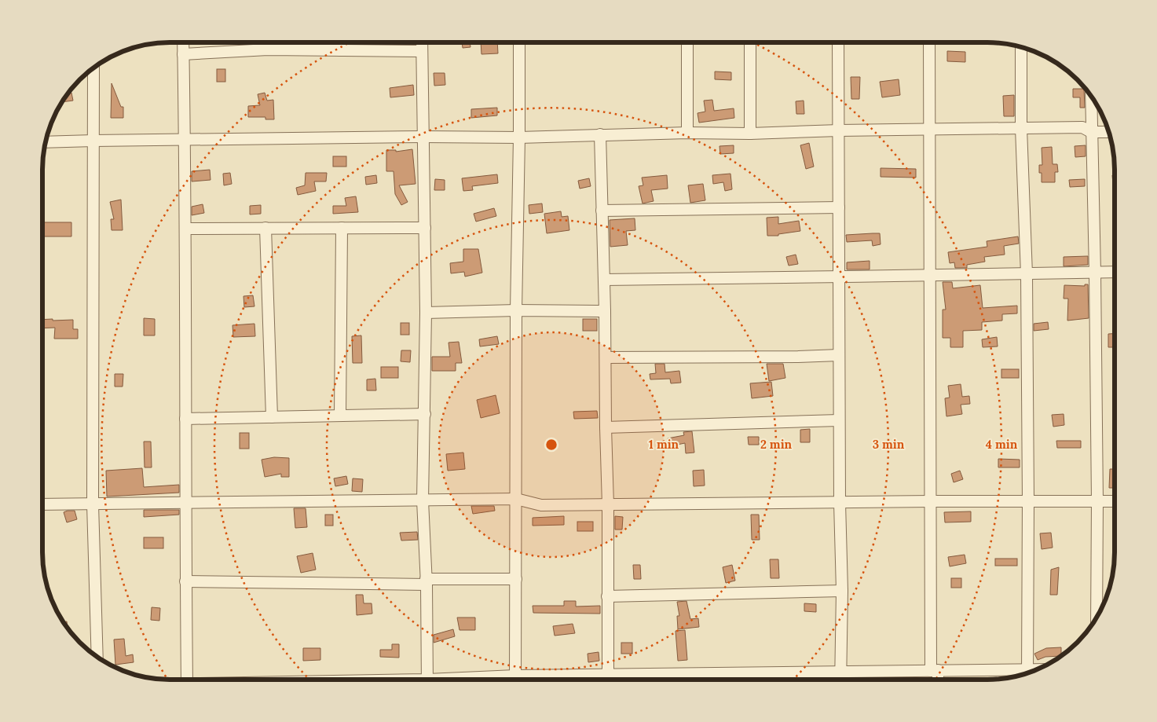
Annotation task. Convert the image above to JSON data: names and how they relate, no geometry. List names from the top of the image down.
{
  "rings": [
    "1 min",
    "2 min",
    "3 min",
    "4 min"
  ]
}
